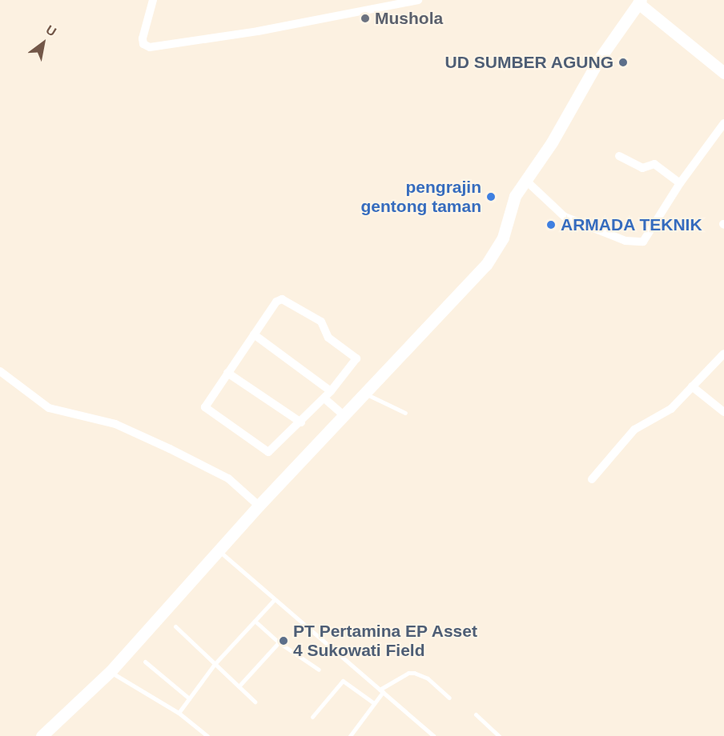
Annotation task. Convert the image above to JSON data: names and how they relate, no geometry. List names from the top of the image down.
{
  "places": [
    "Mushola",
    "UD SUMBER AGUNG",
    "pengrajin gentong taman",
    "ARMADA TEKNIK",
    "PT Pertamina EP Asset 4 Sukowati Field"
  ],
  "north": "top right"
}
